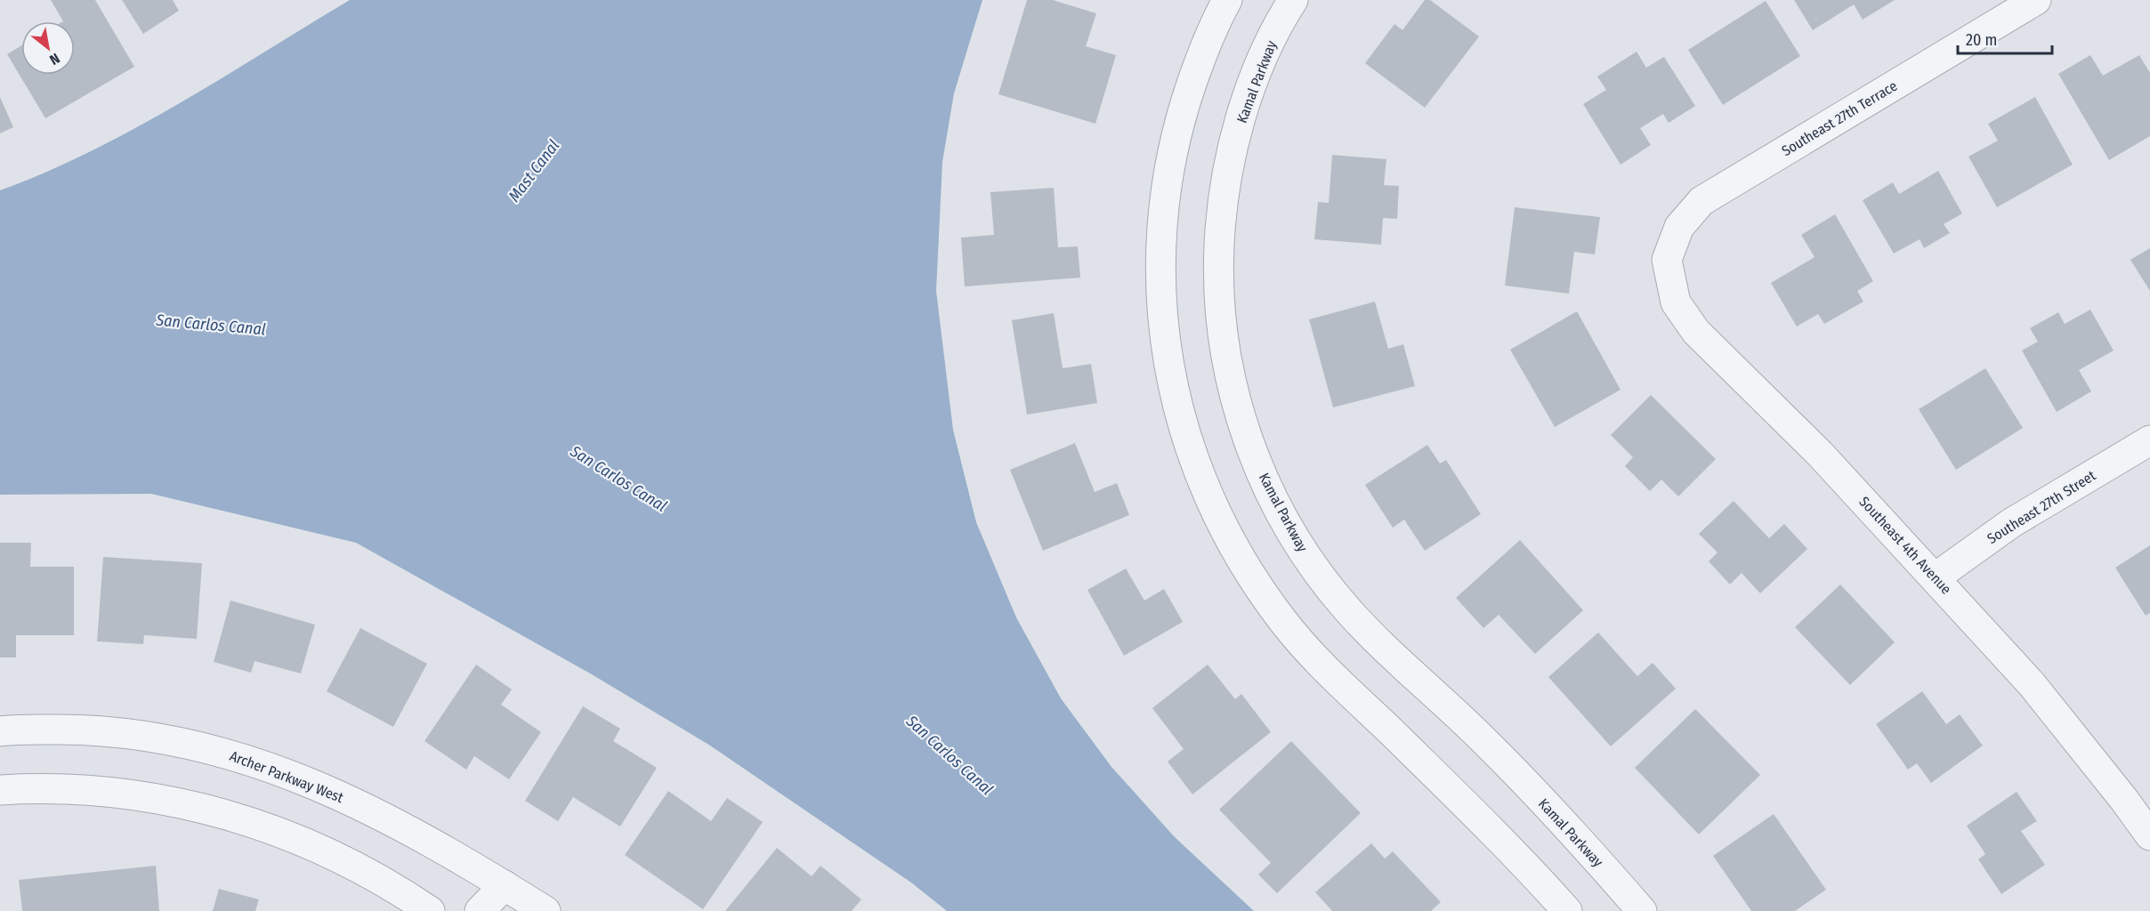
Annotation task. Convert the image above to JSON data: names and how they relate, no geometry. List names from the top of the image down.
{
  "streets": {
    "street": [
      "Kamal Parkway",
      "Southeast 27th Terrace",
      "Southeast 27th Street",
      "Southeast 4th Avenue",
      "Archer Parkway West"
    ]
  },
  "crossings": [
    ["Southeast 27th Terrace", "Southeast 4th Avenue"],
    ["Southeast 27th Street", "Southeast 4th Avenue"]
  ],
  "water": ["Mast Canal", "San Carlos Canal"],
  "scale_bar": "20 m",
  "north": "bottom right"
}
